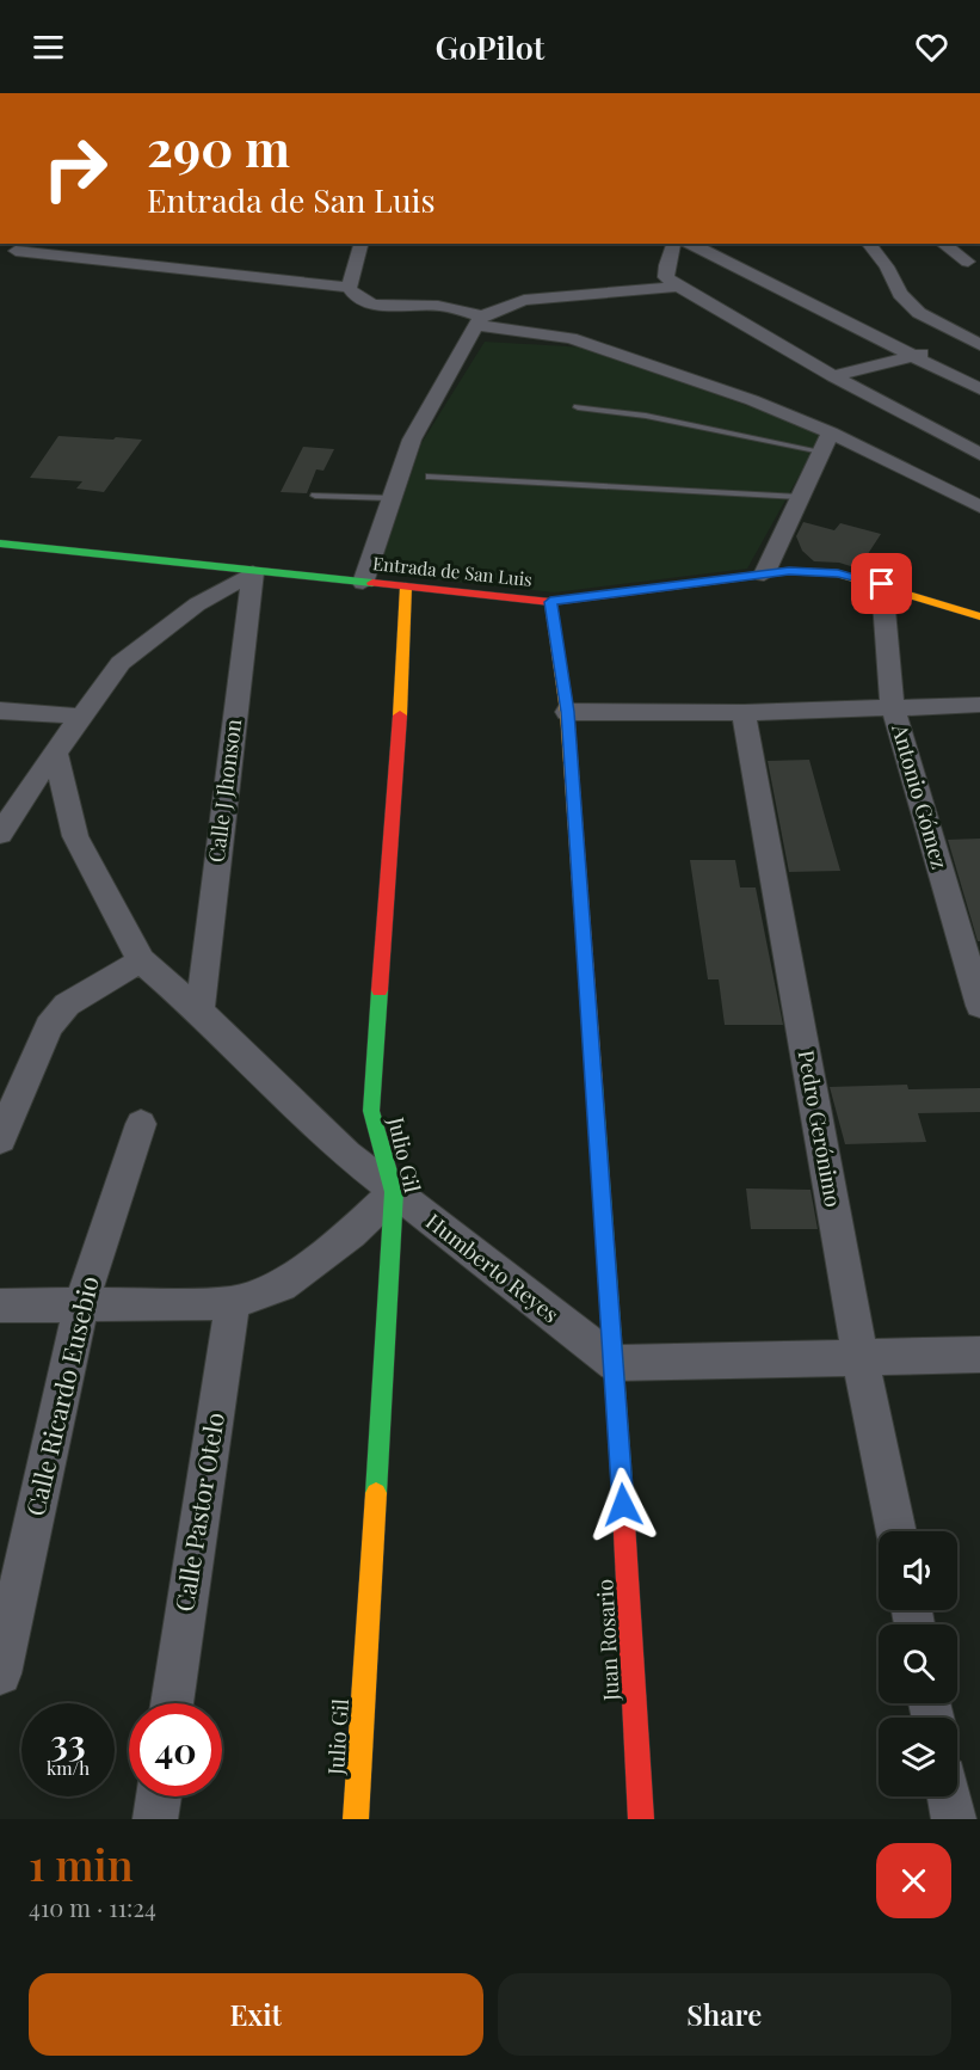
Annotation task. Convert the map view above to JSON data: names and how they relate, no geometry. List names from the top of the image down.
{
  "streets": {
    "street": [
      "Entrada de San Luis",
      "Calle J Jhonson",
      "Antonio Gómez",
      "Pedro Gerónimo",
      "Julio Gil",
      "Humberto Reyes",
      "Calle Ricardo Eusebio",
      "Calle Pastor Otelo",
      "Juan Rosario"
    ]
  },
  "crossings": [
    ["Entrada de San Luis", "Calle J Jhonson"],
    ["Entrada de San Luis", "Antonio Gómez"],
    ["Entrada de San Luis", "Julio Gil"],
    ["Entrada de San Luis", "Juan Rosario"],
    ["Calle J Jhonson", "Humberto Reyes"],
    ["Julio Gil", "Humberto Reyes"],
    ["Humberto Reyes", "Juan Rosario"]
  ],
  "page": {
    "header": "GoPilot",
    "turn": ["290 m", "Entrada de San Luis"],
    "speed": "33 km/h",
    "limit": "40",
    "heading": ["1 min", "410 m · 11:24"],
    "buttons": ["Exit", "Share"]
  }
}
